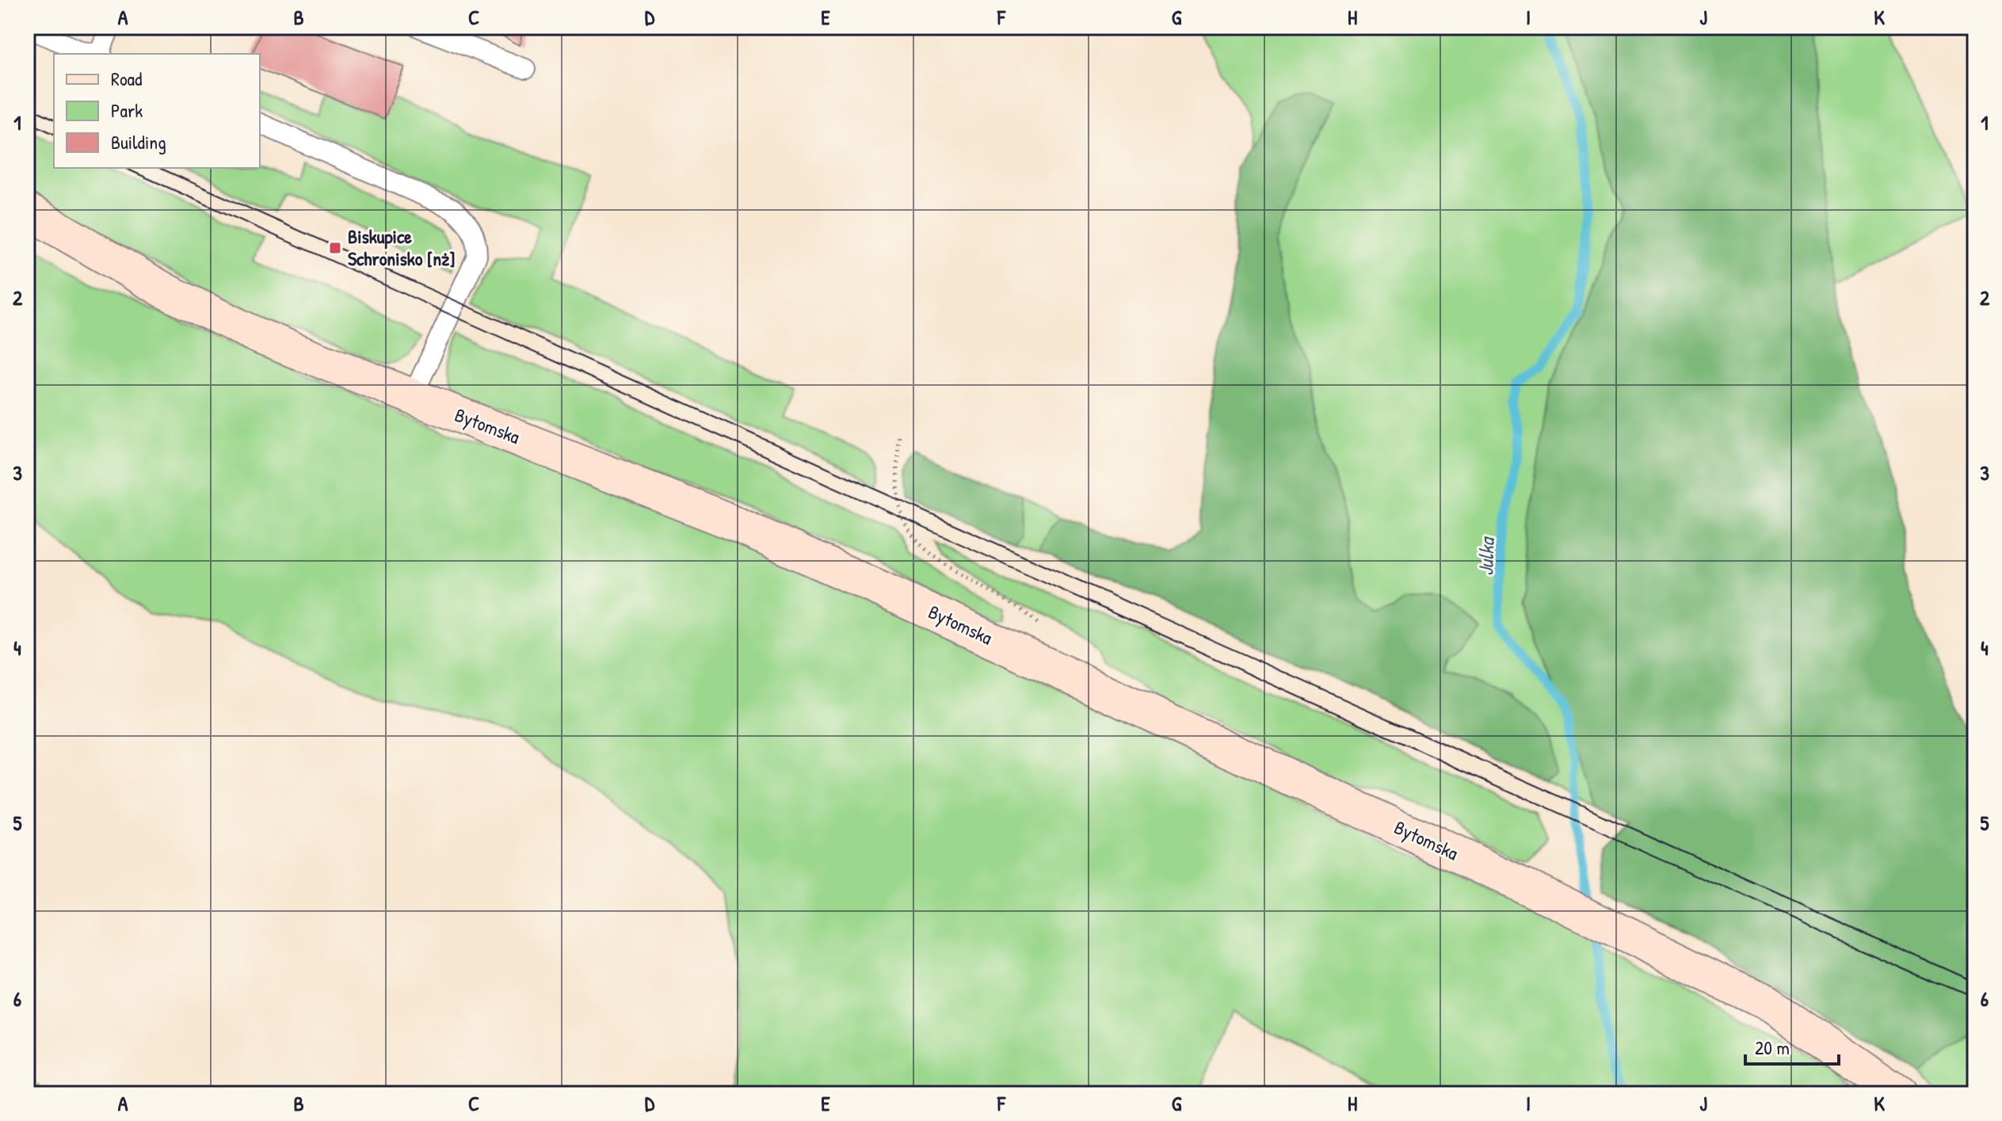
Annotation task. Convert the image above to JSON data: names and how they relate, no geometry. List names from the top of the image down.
{
  "streets": {
    "street": ["Bytomska"]
  },
  "water": ["Julka"],
  "places": {
    "transit": ["Biskupice Schronisko [nż]"]
  },
  "legend": ["Road", "Park", "Building"],
  "scale_bar": "20 m",
  "grid": {
    "columns": [
      "A",
      "B",
      "C",
      "D",
      "E",
      "F",
      "G",
      "H",
      "I",
      "J",
      "K"
    ],
    "rows": [
      "1",
      "2",
      "3",
      "4",
      "5",
      "6"
    ]
  }
}
